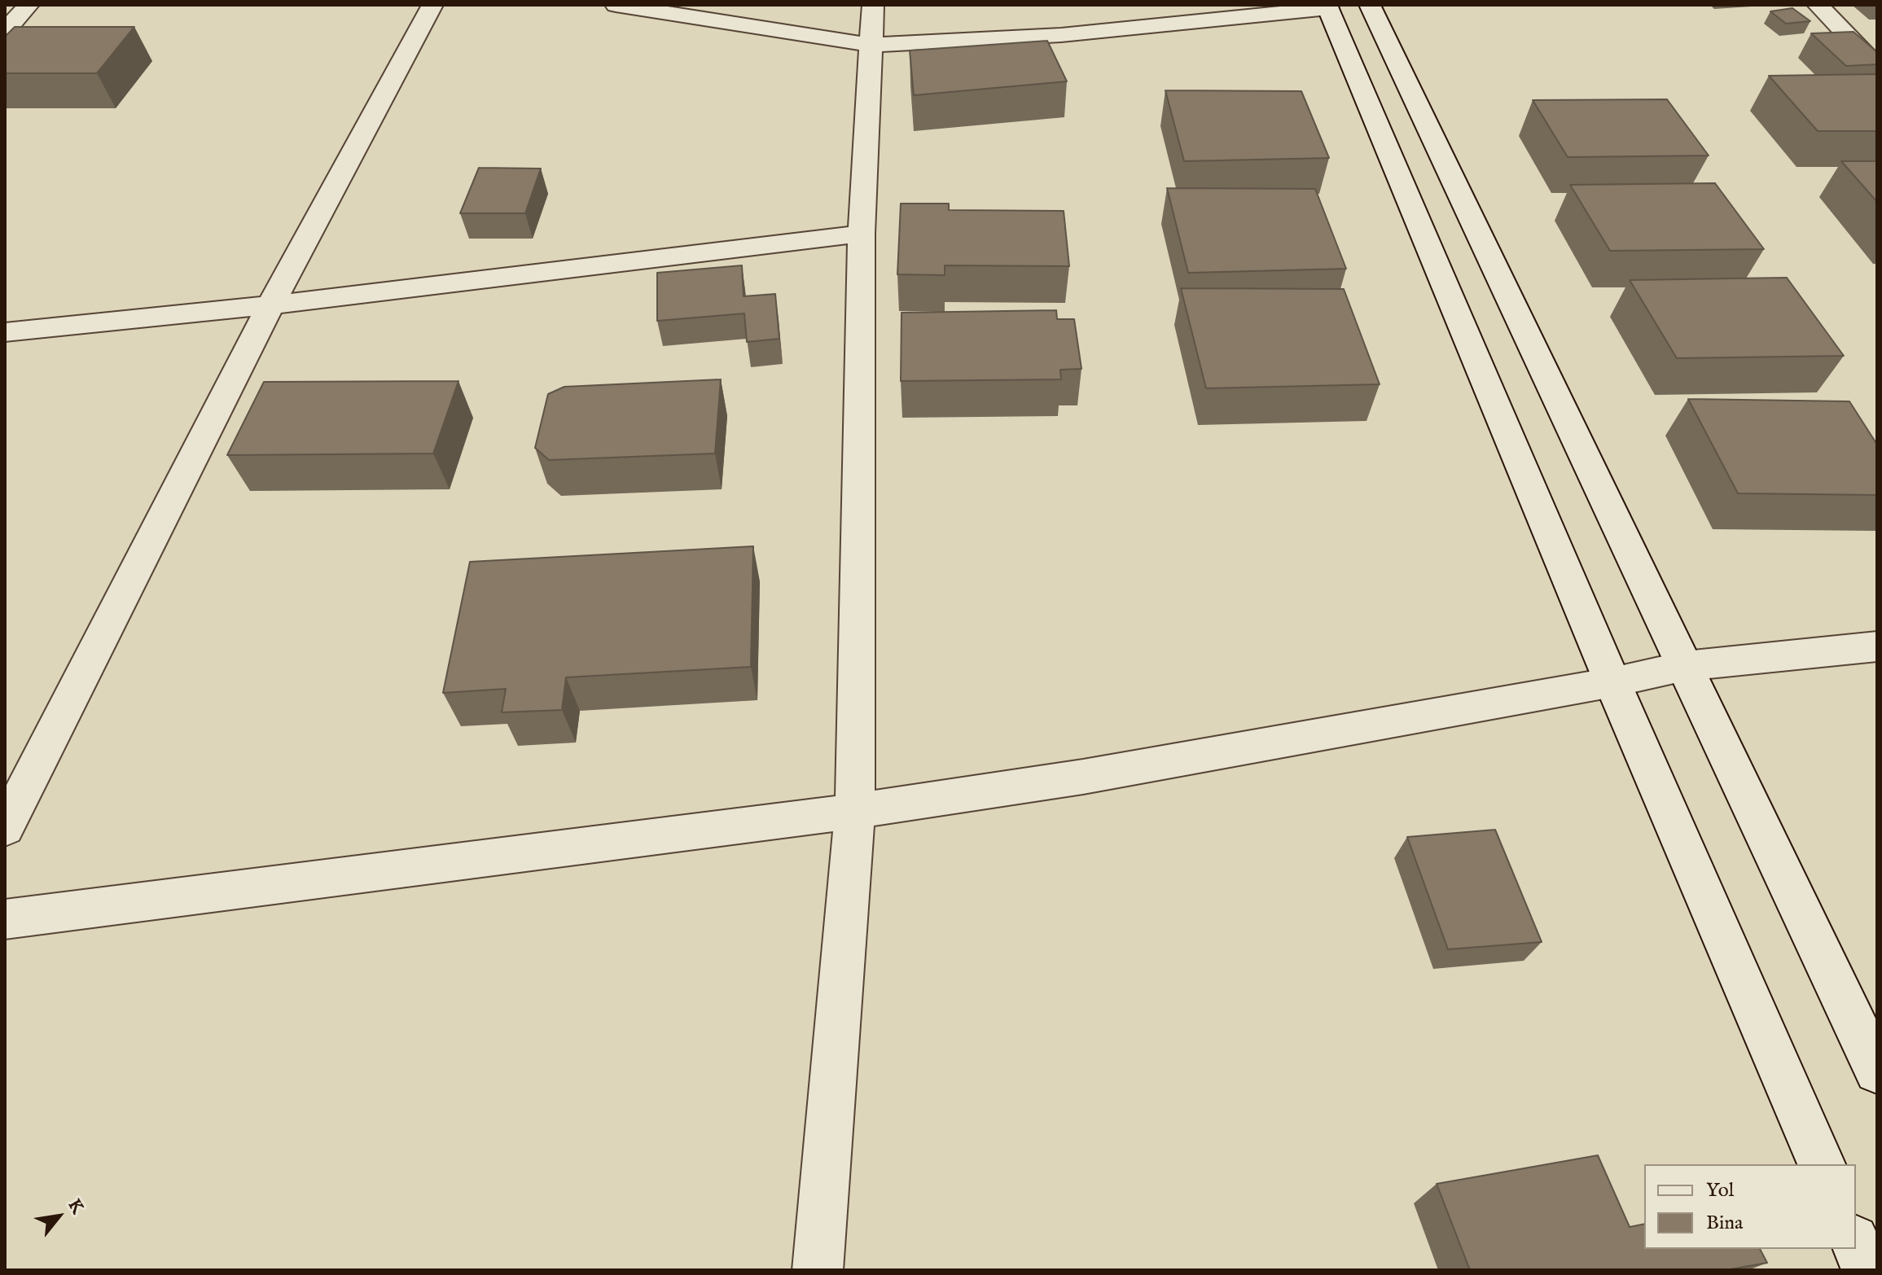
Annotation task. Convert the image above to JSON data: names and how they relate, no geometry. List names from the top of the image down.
{
  "legend": ["Yol", "Bina"],
  "north": "top right"
}
